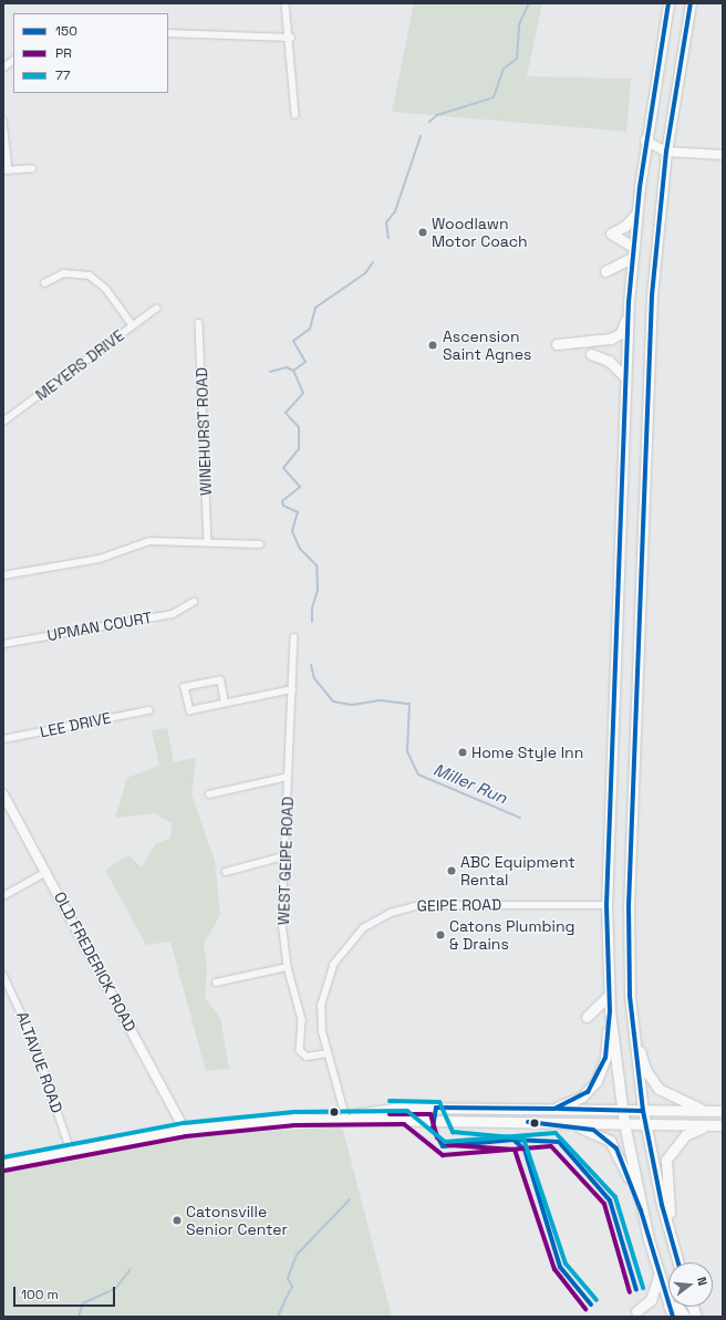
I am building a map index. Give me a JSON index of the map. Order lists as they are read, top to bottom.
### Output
{
  "streets": {
    "street": [
      "MEYERS DRIVE",
      "WINEHURST ROAD",
      "UPMAN COURT",
      "LEE DRIVE",
      "WEST GEIPE ROAD",
      "GEIPE ROAD",
      "OLD FREDERICK ROAD",
      "ALTAVUE ROAD"
    ]
  },
  "crossings": [
    ["WEST GEIPE ROAD", "GEIPE ROAD"]
  ],
  "water": ["Miller Run"],
  "places": [
    "Woodlawn Motor Coach",
    "Ascension Saint Agnes",
    "Home Style Inn",
    "ABC Equipment Rental",
    "Catons Plumbing & Drains",
    "Catonsville Senior Center"
  ],
  "lines": ["transit line 150", "transit line 77", "transit line PR"],
  "legend": ["150", "PR", "77"],
  "scale_bar": "100 m",
  "north": "right"
}
